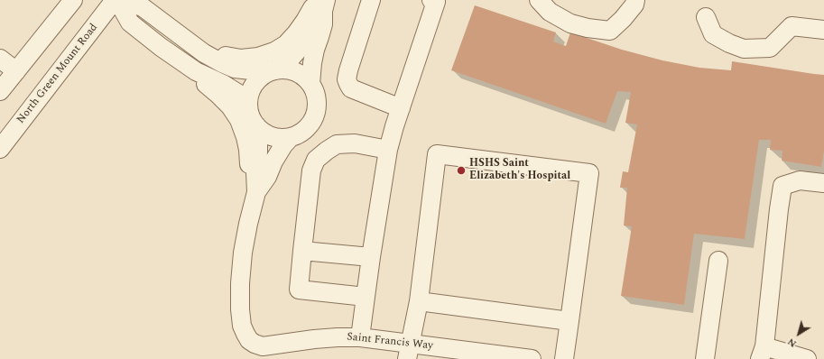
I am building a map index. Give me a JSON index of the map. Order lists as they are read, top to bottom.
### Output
{
  "streets": {
    "street": ["North Green Mount Road", "Saint Francis Way"]
  },
  "places": ["HSHS Saint Elizabeth's Hospital"],
  "north": "bottom left"
}
